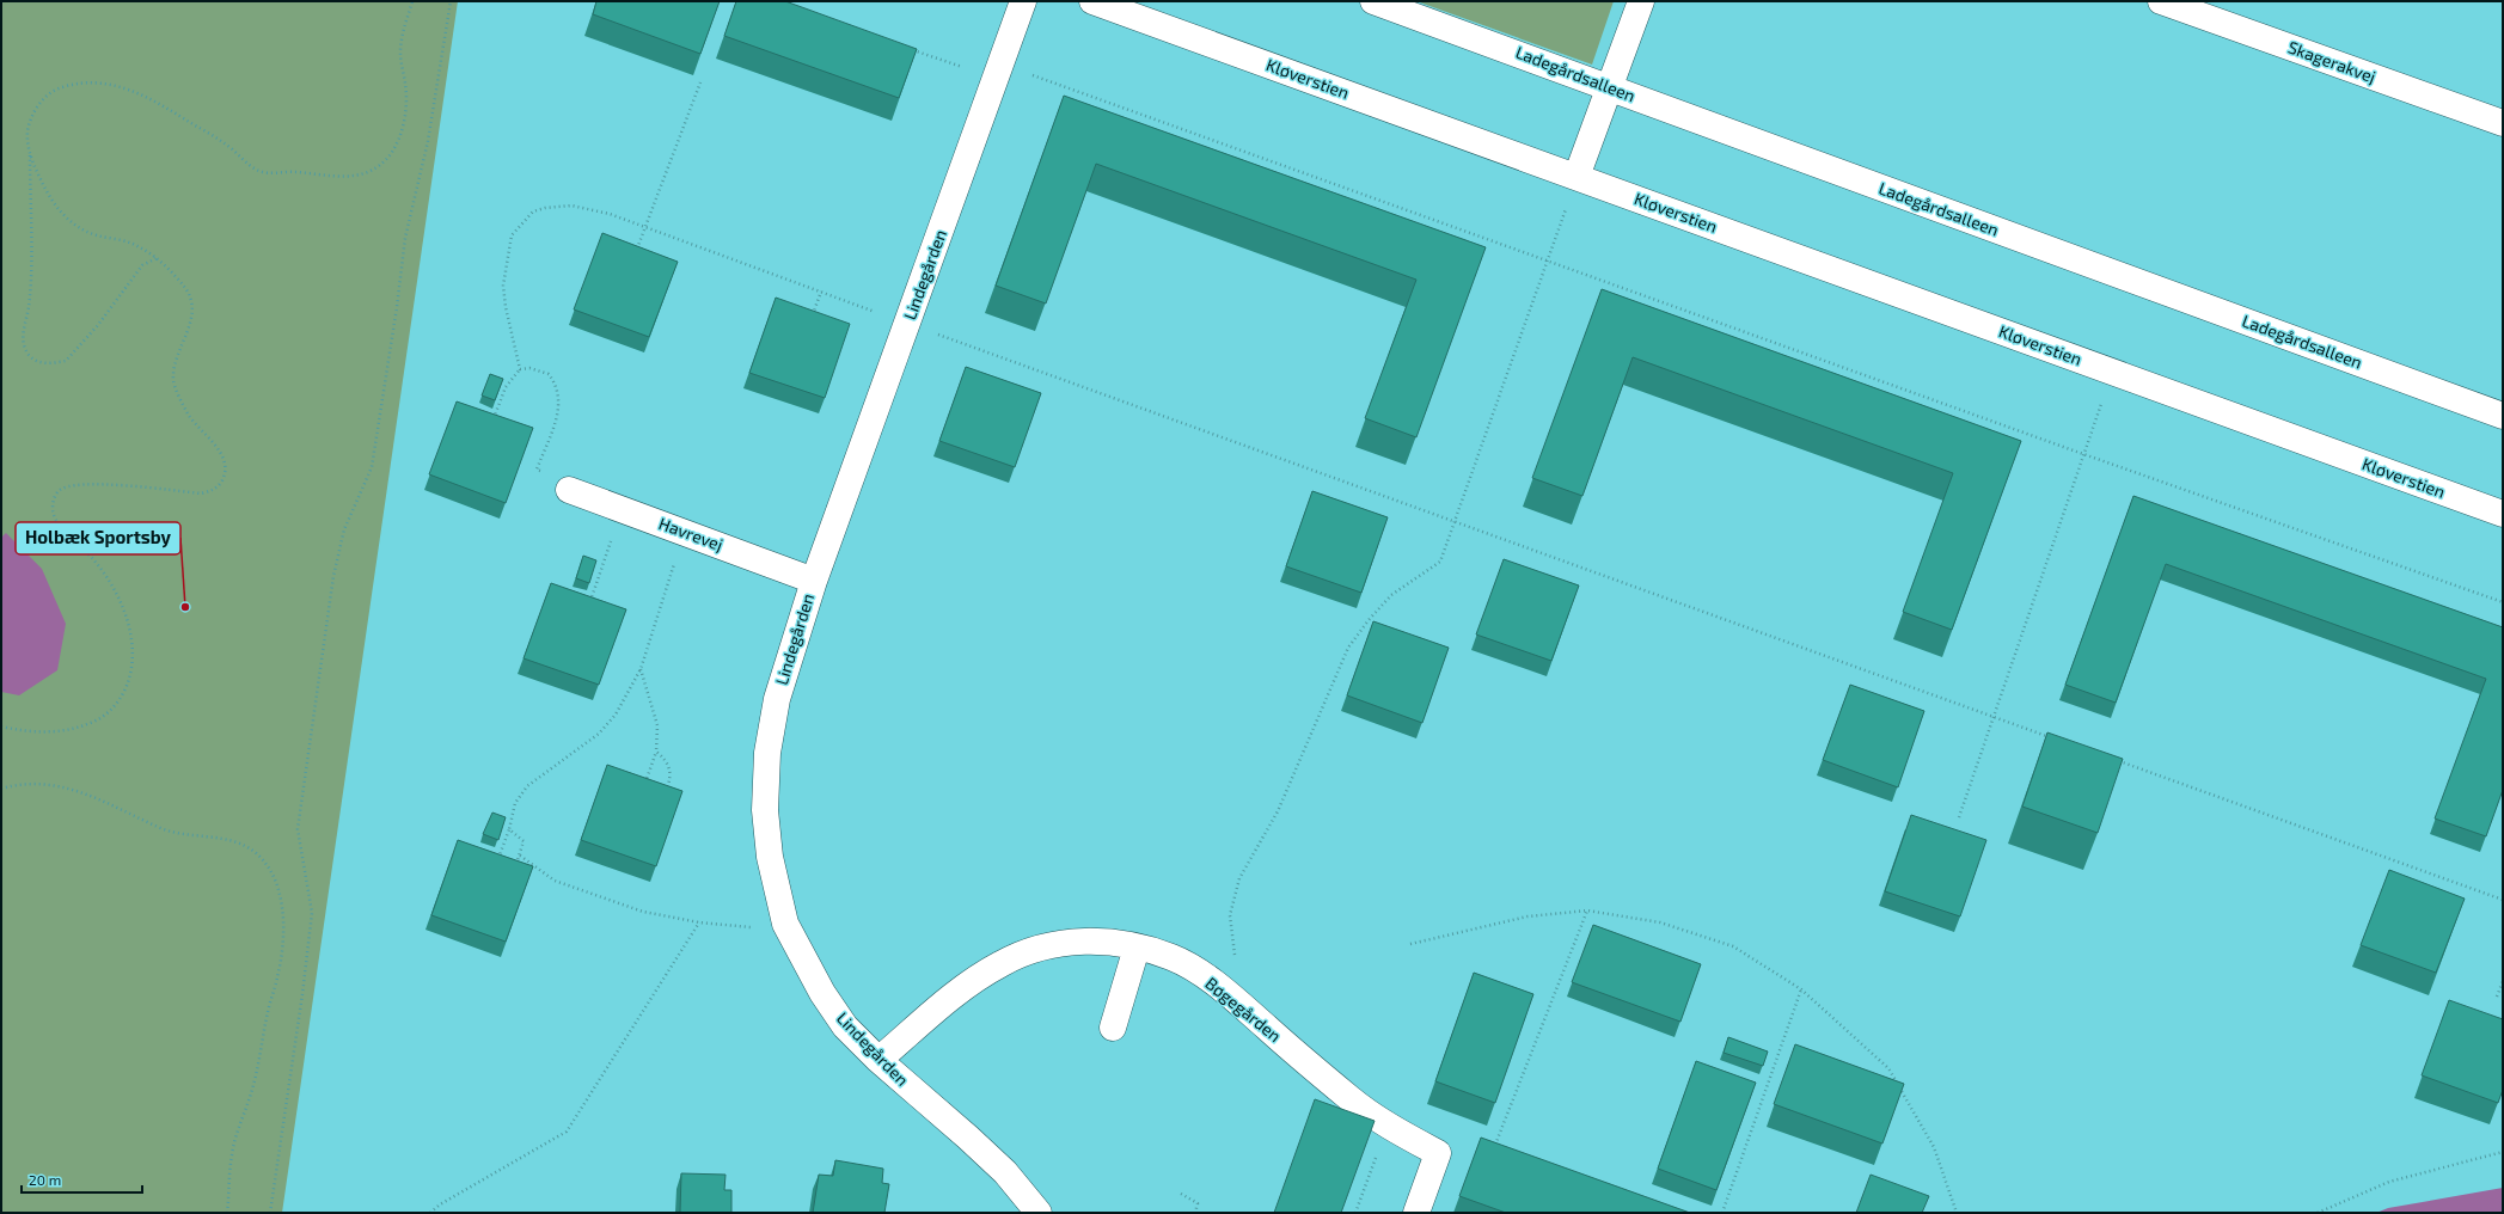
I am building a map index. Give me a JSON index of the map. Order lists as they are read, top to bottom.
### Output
{
  "streets": {
    "street": [
      "Skagerakvej",
      "Ladegårdsalleen",
      "Kløverstien",
      "Lindegården",
      "Havrevej",
      "Bøgegården"
    ]
  },
  "crossings": [
    ["Lindegården", "Havrevej"],
    ["Lindegården", "Bøgegården"]
  ],
  "places": ["Holbæk Sportsby"],
  "scale_bar": "20 m"
}
